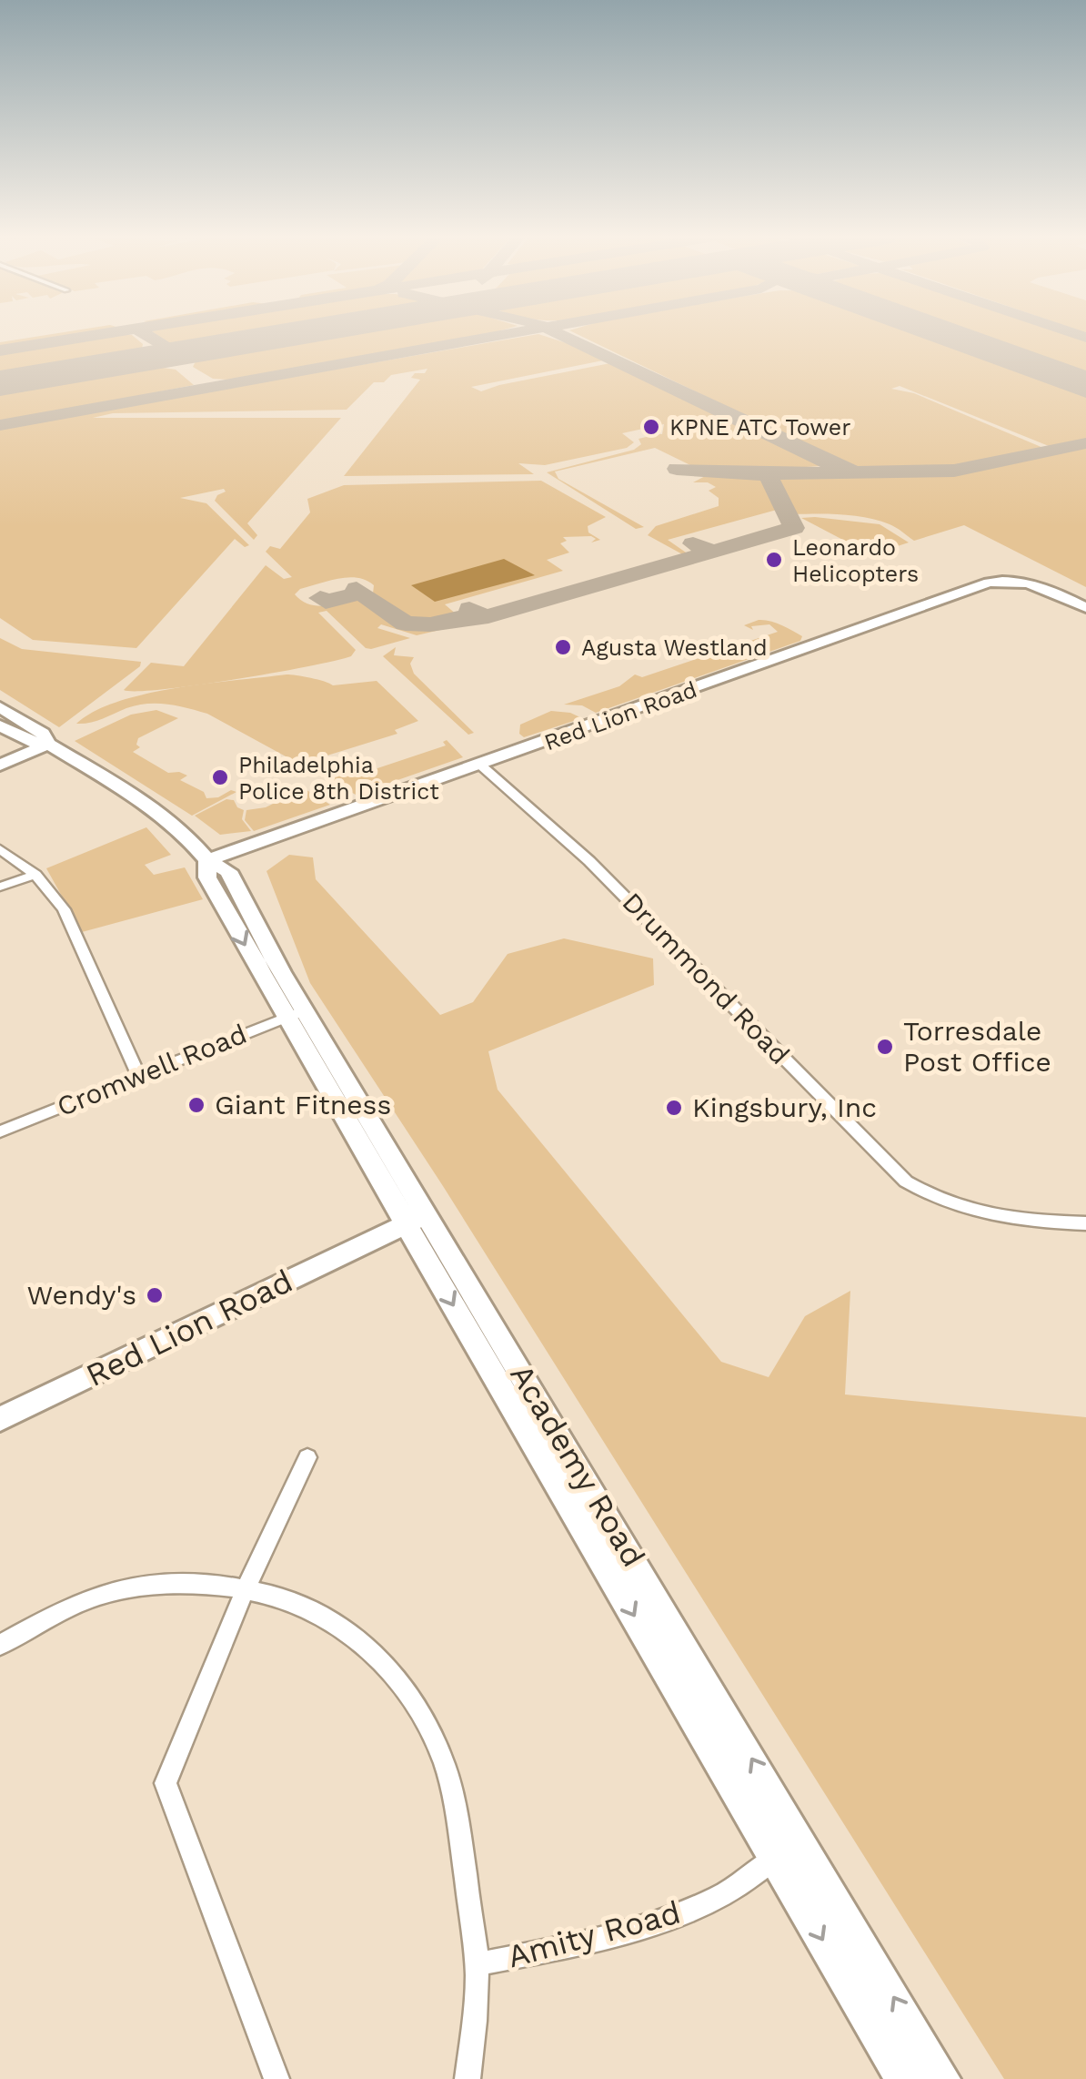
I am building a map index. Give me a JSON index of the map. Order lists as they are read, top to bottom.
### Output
{
  "streets": {
    "main road": ["Red Lion Road", "Academy Road"],
    "street": ["Drummond Road", "Cromwell Road", "Amity Road"]
  },
  "crossings": [
    ["Red Lion Road", "Drummond Road"],
    ["Red Lion Road", "Academy Road"],
    ["Cromwell Road", "Academy Road"],
    ["Academy Road", "Amity Road"]
  ],
  "places": [
    "KPNE ATC Tower",
    "Leonardo Helicopters",
    "Agusta Westland",
    "Philadelphia Police 8th District",
    "Torresdale Post Office",
    "Giant Fitness",
    "Kingsbury, Inc",
    "Wendy's"
  ]
}
